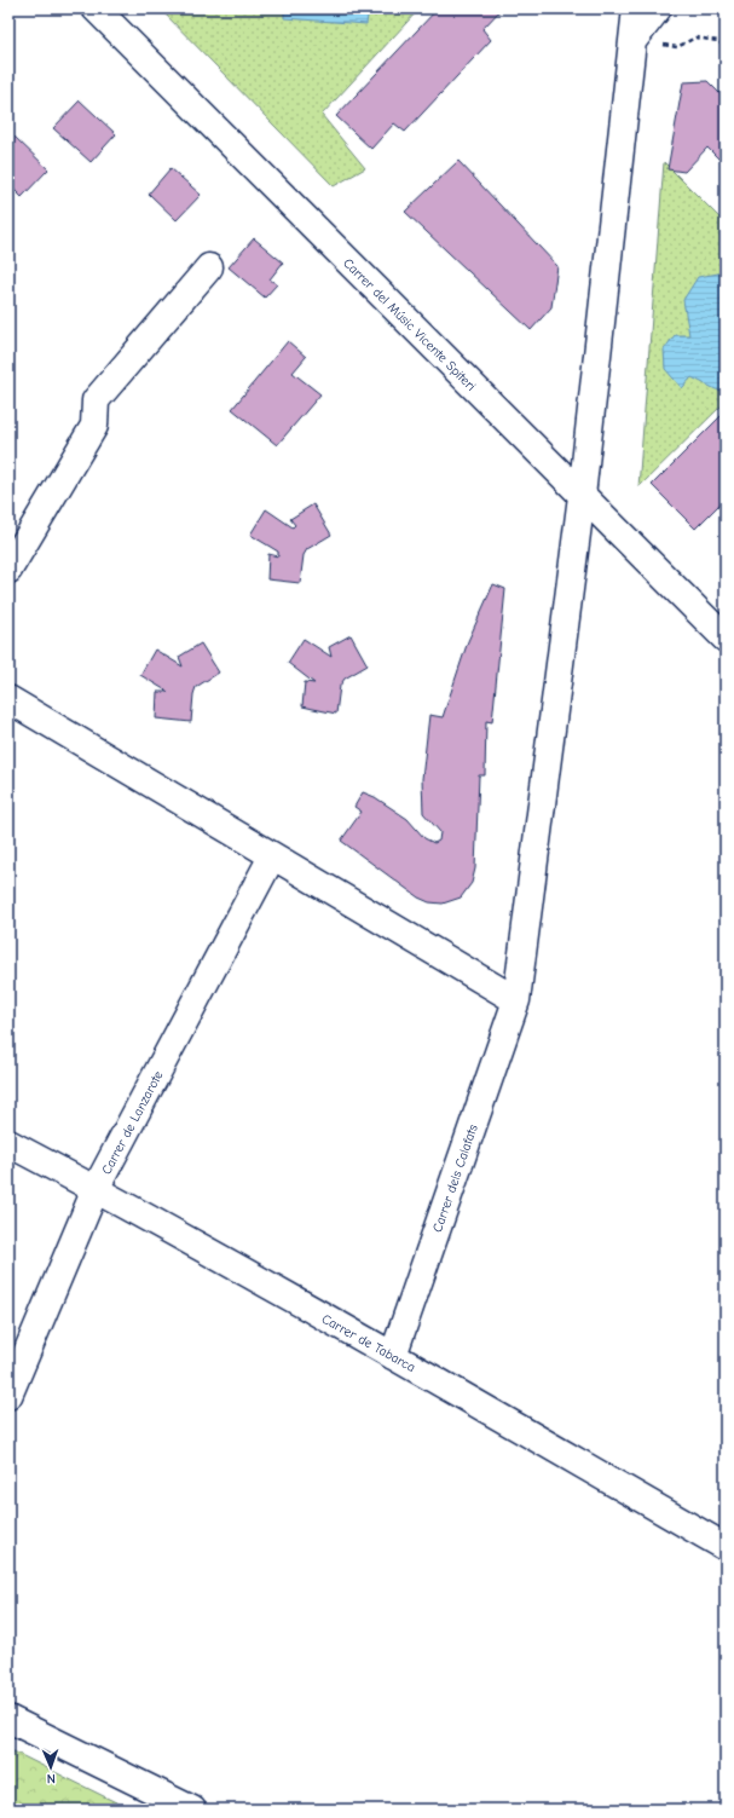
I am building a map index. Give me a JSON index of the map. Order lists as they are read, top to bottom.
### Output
{
  "streets": {
    "street": [
      "Carrer del Músic Vicente Spiteri",
      "Carrer de Lanzarote",
      "Carrer dels Calafats",
      "Carrer de Tabarca"
    ]
  },
  "crossings": [
    ["Carrer del Músic Vicente Spiteri", "Carrer dels Calafats"],
    ["Carrer de Lanzarote", "Carrer de Tabarca"],
    ["Carrer dels Calafats", "Carrer de Tabarca"]
  ],
  "north": "bottom"
}
